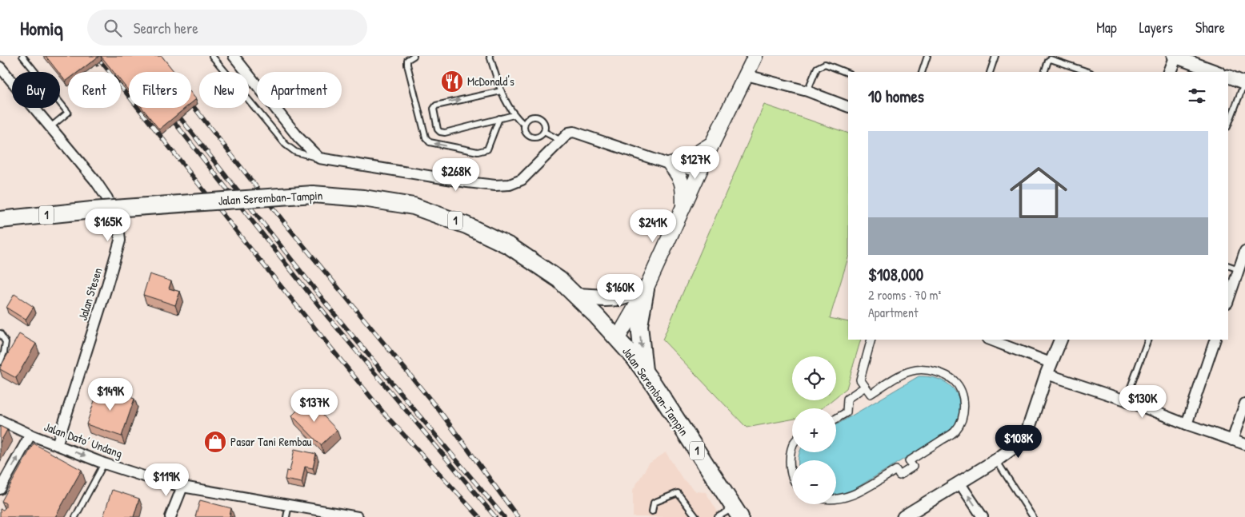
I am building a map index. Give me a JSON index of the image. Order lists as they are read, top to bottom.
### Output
{
  "streets": {
    "highway": ["Jalan Seremban-Tampin", "1"],
    "street": ["Jalan Stesen", "Jalan Dato’ Undang"]
  },
  "crossings": [
    ["Jalan Stesen", "Jalan Dato’ Undang"]
  ],
  "places": {
    "restaurant": ["McDonald's"],
    "shop": ["Pasar Tani Rembau"]
  },
  "page": {
    "header": "Homiq",
    "search": "Search here",
    "nav": ["Map", "Layers", "Share"],
    "chip": [
      "Buy",
      "Rent",
      "Filters",
      "New",
      "Apartment"
    ],
    "heading": "10 homes",
    "list": [
      {
        "name": "$108,000",
        "note": "2 rooms · 70 m² · Apartment"
      }
    ],
    "price": [
      "$127K",
      "$268K",
      "$165K",
      "$241K",
      "$160K",
      "$149K",
      "$130K",
      "$137K",
      "$108K",
      "$119K"
    ],
    "map_buttons": ["+", "−"]
  }
}
